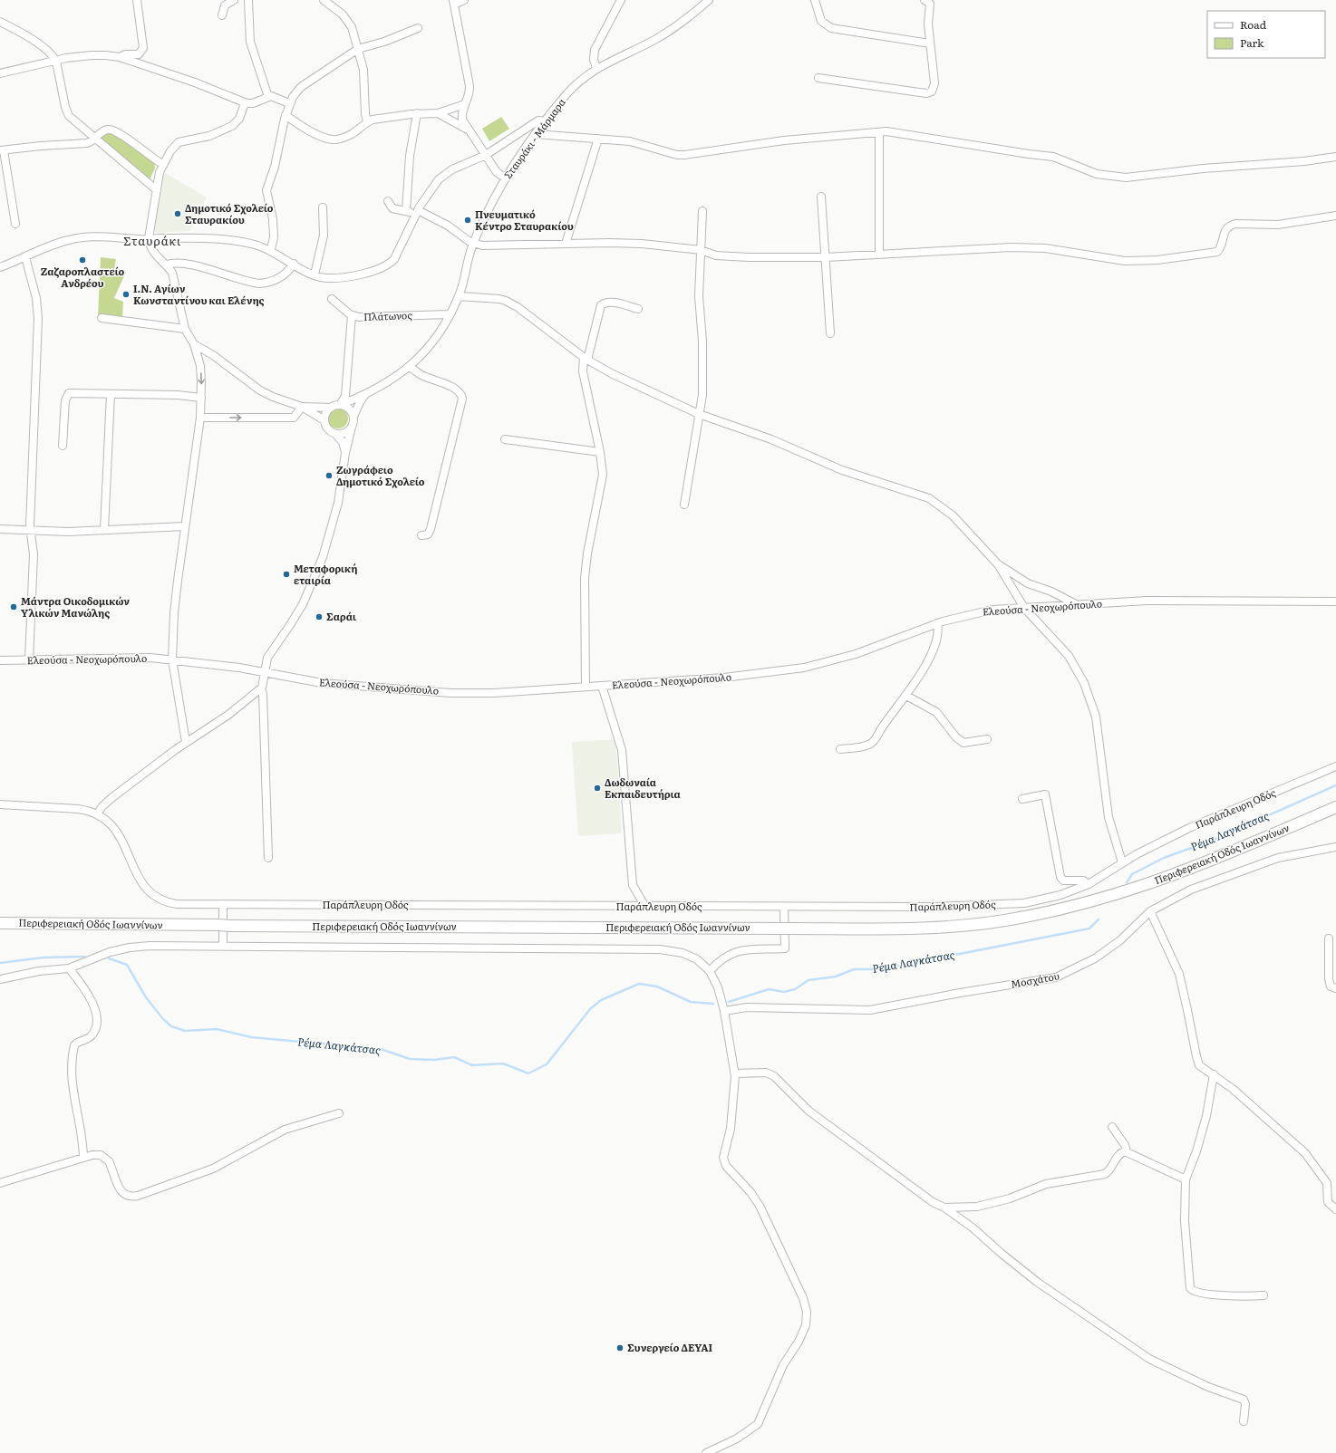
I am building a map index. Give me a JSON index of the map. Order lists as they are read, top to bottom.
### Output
{
  "streets": {
    "highway": ["Περιφερειακή Οδός Ιωαννίνων"],
    "street": [
      "Σταυράκι - Μάρμαρα",
      "Πλάτωνος",
      "Ελεούσα - Νεοχωρόπουλο",
      "Παράπλευρη Οδός",
      "Μοσχάτου"
    ]
  },
  "crossings": [
    ["Σταυράκι - Μάρμαρα", "Πλάτωνος"]
  ],
  "districts": ["Σταυράκι"],
  "water": ["Ρέμα Λαγκάτσας"],
  "places": [
    "Δημοτικό Σχολείο Σταυρακίου",
    "Πνευματικό Κέντρο Σταυρακίου",
    "Ζαζαροπλαστείο Ανδρέου",
    "Ι.Ν. Αγίων Κωνσταντίνου και Ελένης",
    "Ζωγράφειο Δημοτικό Σχολείο",
    "Μεταφορική εταιρία",
    "Μάντρα Οικοδομικών Υλικών Μανώλης",
    "Σαράι",
    "Δωδωναία Εκπαιδευτήρια",
    "Συνεργείο ΔΕΥΑΙ"
  ],
  "legend": ["Road", "Park"]
}
